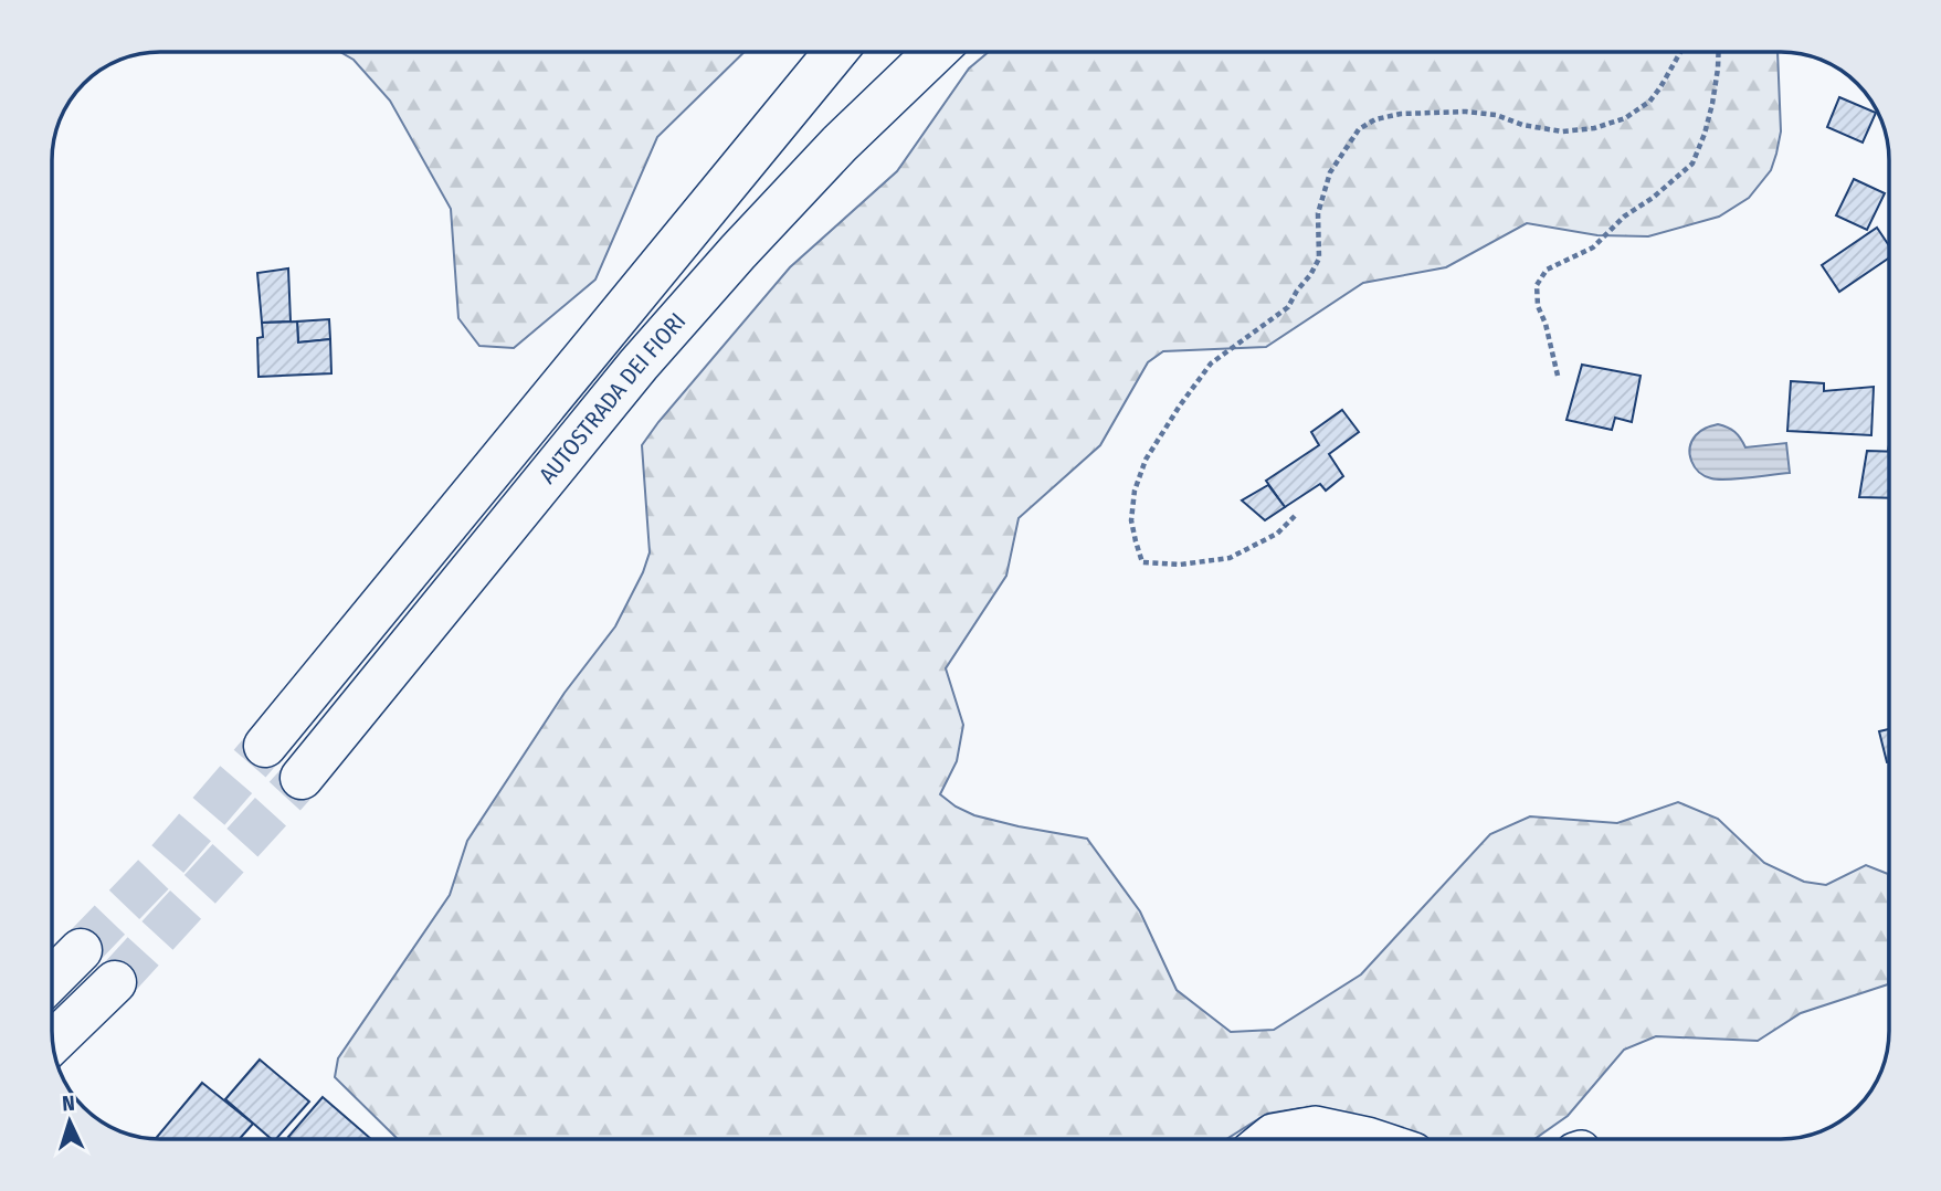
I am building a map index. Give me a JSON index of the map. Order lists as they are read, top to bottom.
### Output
{
  "streets": {
    "highway": ["AUTOSTRADA DEI FIORI"]
  },
  "north": "top"
}
